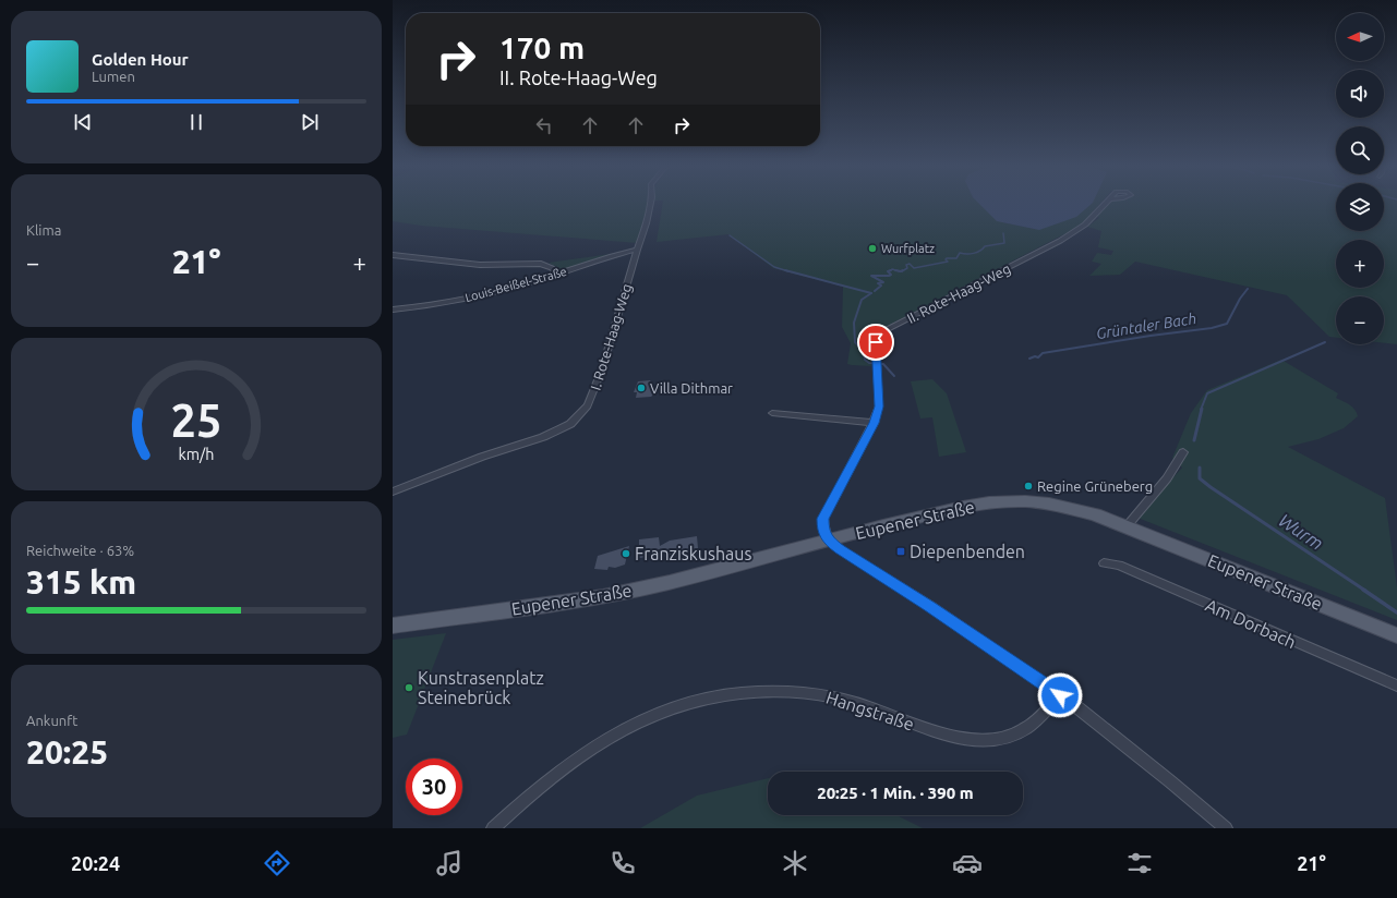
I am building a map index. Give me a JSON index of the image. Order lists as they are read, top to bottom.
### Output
{
  "streets": {
    "main road": ["Eupener Straße"],
    "street": [
      "Louis-Beißel-Straße",
      "II. Rote-Haag-Weg",
      "I. Rote-Haag-Weg",
      "Am Dorbach",
      "Hangstraße"
    ]
  },
  "crossings": [
    ["Louis-Beißel-Straße", "I. Rote-Haag-Weg"],
    ["II. Rote-Haag-Weg", "Eupener Straße"]
  ],
  "water": ["Grüntaler Bach", "Wurm"],
  "places": {
    "other": [
      "Wurfplatz",
      "Villa Dithmar",
      "Regine Grüneberg",
      "Franziskushaus",
      "Kunstrasenplatz Steinebrück"
    ],
    "transit": ["Diepenbenden"]
  },
  "north": "left",
  "page": {
    "map_buttons": ["+", "−"],
    "turn": ["170 m", "II. Rote-Haag-Weg"],
    "song": ["Golden Hour", "Lumen"],
    "tile": [
      "Klima",
      ["Reichweite · 63%", "315 km"],
      ["Ankunft", "20:25"]
    ],
    "heat": ["−", "21°", "+"],
    "limit": "30",
    "trip": "20:25 · 1 Min. · 390 m",
    "tabs": ["20:24", "21°"],
    "gauge": ["25", "km/h"]
  }
}
